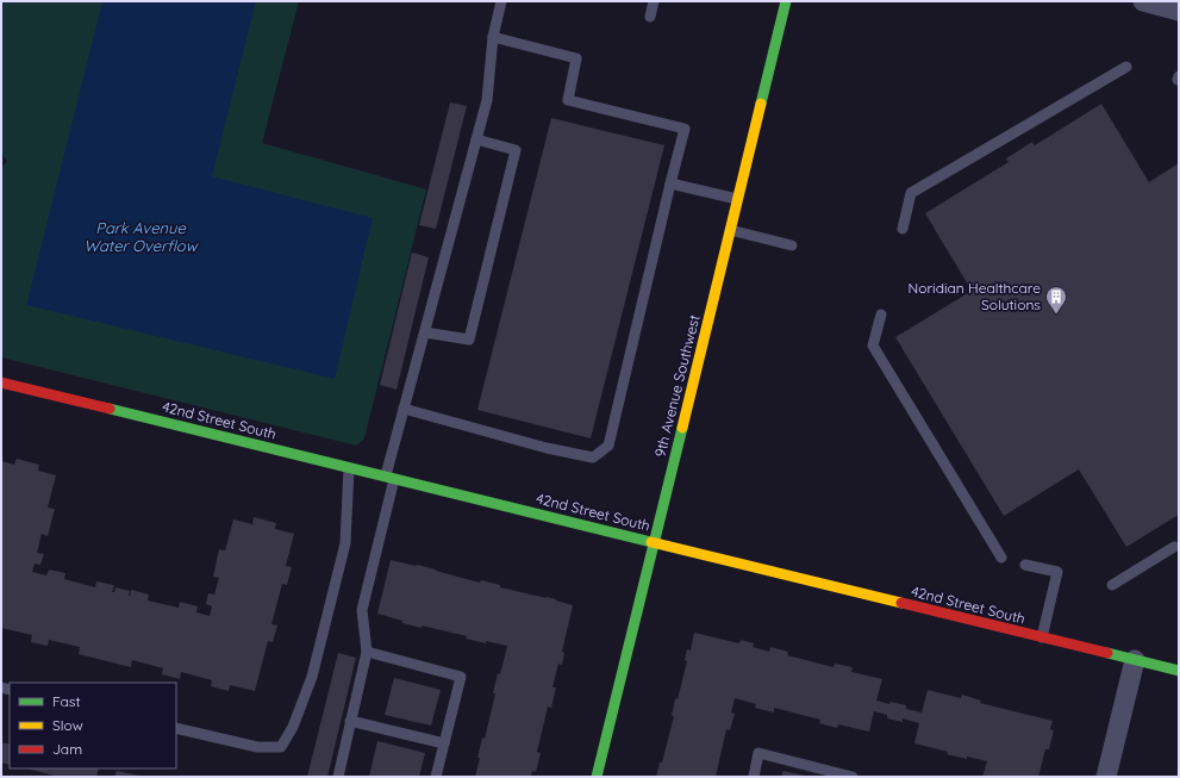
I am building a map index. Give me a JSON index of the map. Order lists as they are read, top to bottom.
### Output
{
  "streets": {
    "main road": ["9th Avenue Southwest", "42nd Street South"]
  },
  "crossings": [
    ["9th Avenue Southwest", "42nd Street South"]
  ],
  "water": ["Park Avenue Water Overflow"],
  "places": {
    "building": ["Noridian Healthcare Solutions"]
  },
  "legend": ["Fast", "Slow", "Jam"]
}
